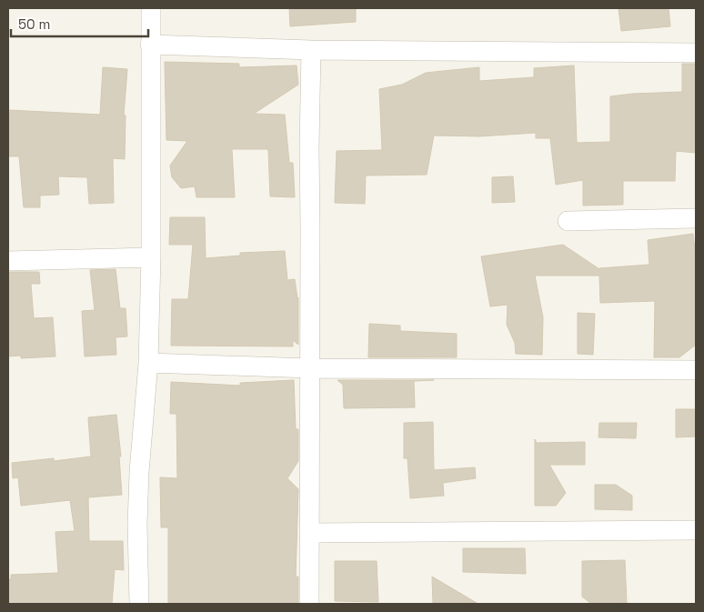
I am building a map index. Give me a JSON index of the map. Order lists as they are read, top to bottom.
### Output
{
  "scale_bar": "50 m"
}
